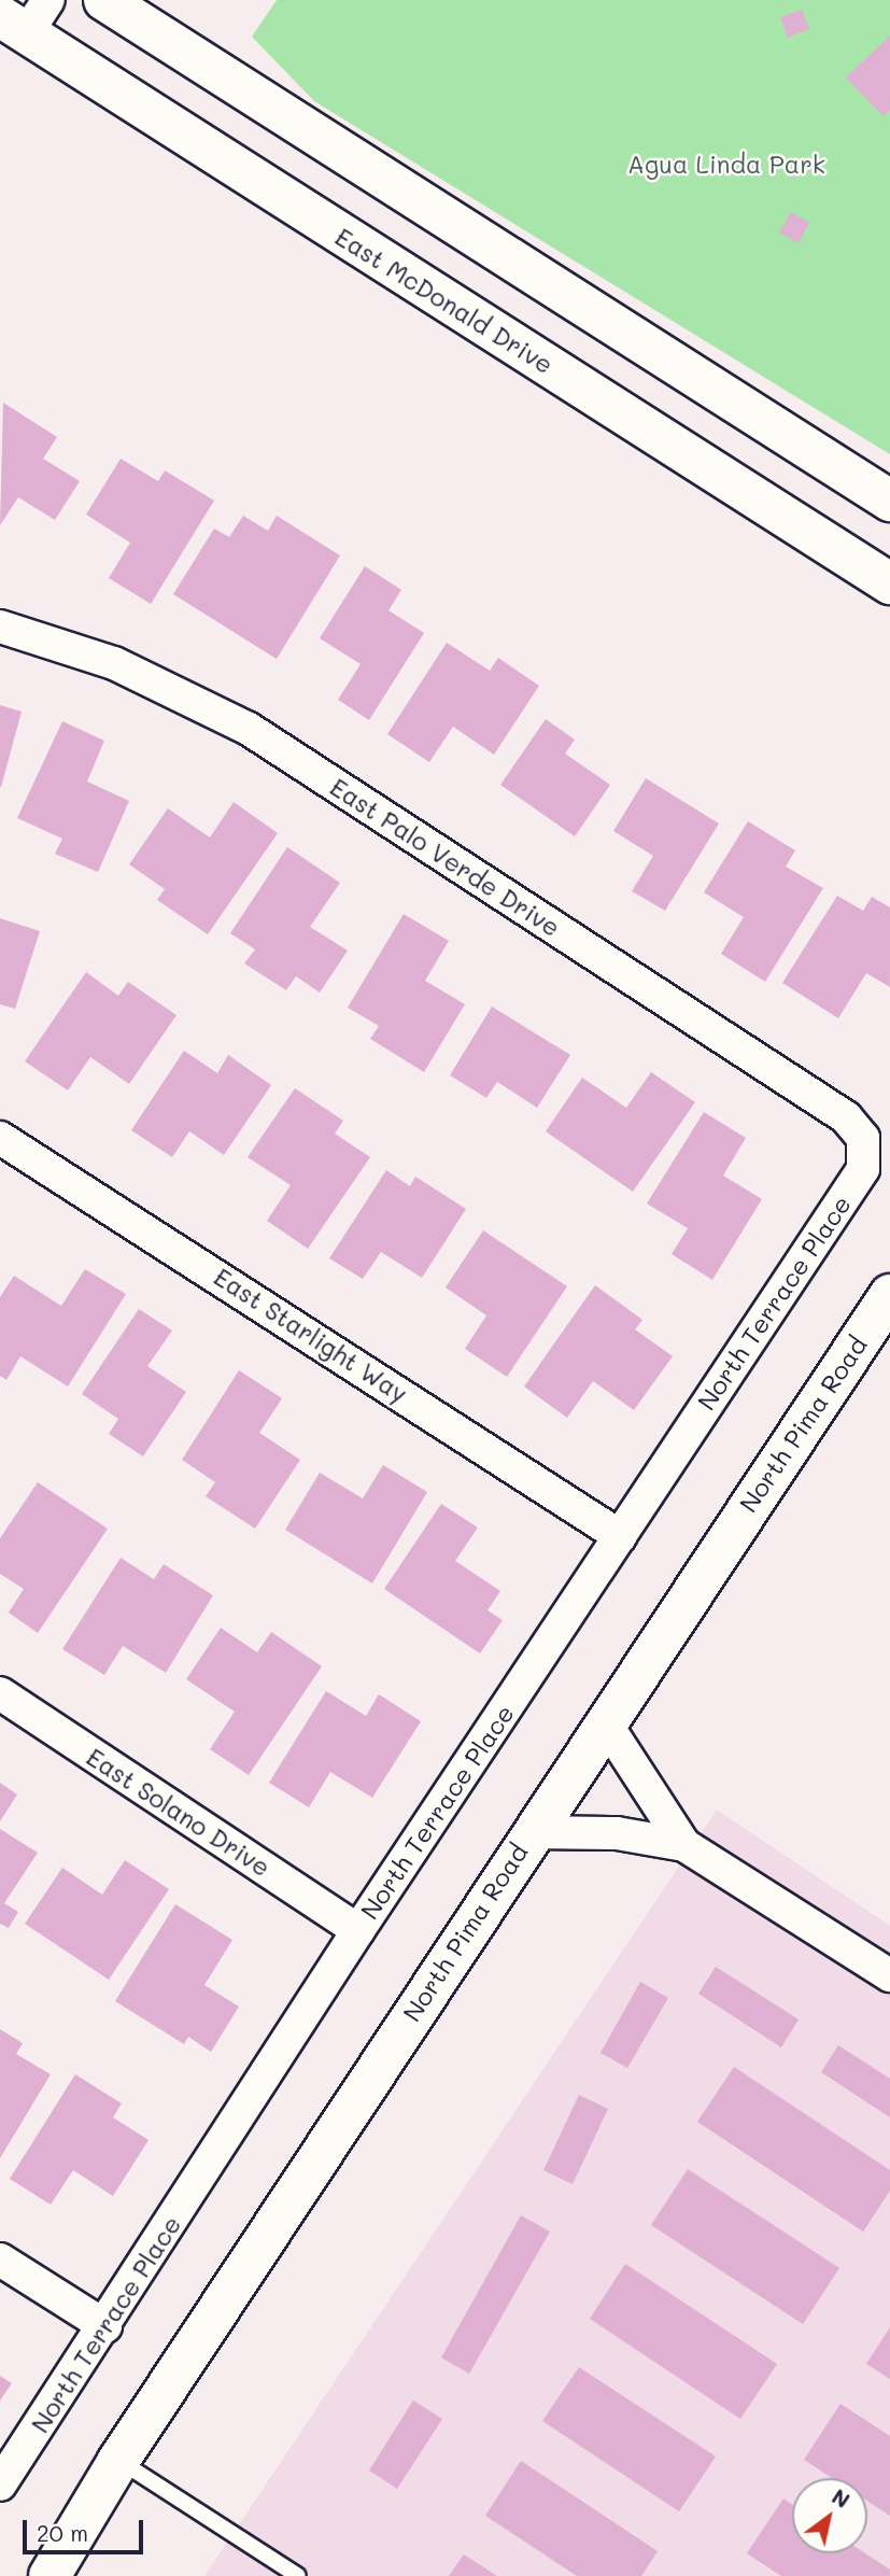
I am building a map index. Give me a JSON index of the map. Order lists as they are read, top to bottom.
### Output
{
  "streets": {
    "main road": ["East McDonald Drive", "North Pima Road"],
    "street": [
      "East Palo Verde Drive",
      "North Terrace Place",
      "East Starlight Way",
      "East Solano Drive"
    ]
  },
  "crossings": [
    ["East Palo Verde Drive", "North Terrace Place"],
    ["North Terrace Place", "East Starlight Way"],
    ["North Terrace Place", "East Solano Drive"]
  ],
  "parks": ["Agua Linda Park"],
  "scale_bar": "20 m",
  "north": "top right"
}
